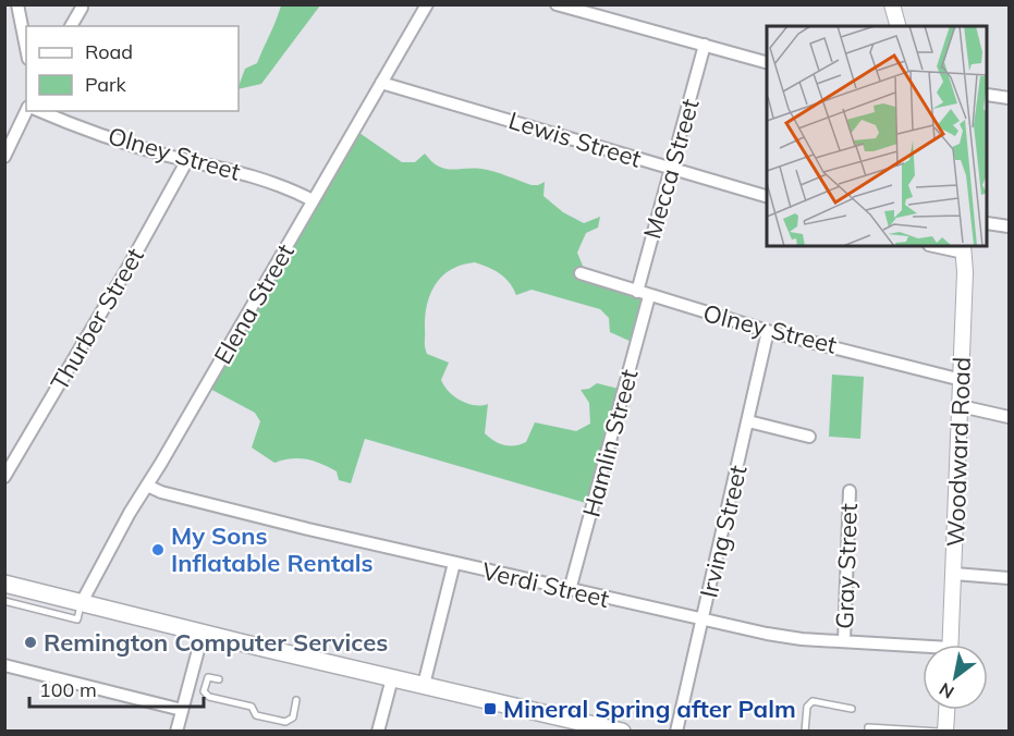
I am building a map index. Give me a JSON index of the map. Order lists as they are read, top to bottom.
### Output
{
  "streets": {
    "street": [
      "Lewis Street",
      "Olney Street",
      "Mecca Street",
      "Elena Street",
      "Thurber Street",
      "Hamlin Street",
      "Woodward Road",
      "Irving Street",
      "Gray Street",
      "Verdi Street"
    ]
  },
  "crossings": [
    ["Lewis Street", "Mecca Street"],
    ["Lewis Street", "Elena Street"],
    ["Olney Street", "Mecca Street"],
    ["Olney Street", "Elena Street"],
    ["Olney Street", "Thurber Street"],
    ["Olney Street", "Hamlin Street"],
    ["Olney Street", "Woodward Road"],
    ["Olney Street", "Irving Street"],
    ["Elena Street", "Verdi Street"],
    ["Hamlin Street", "Verdi Street"],
    ["Irving Street", "Verdi Street"],
    ["Gray Street", "Verdi Street"]
  ],
  "places": {
    "other": ["My Sons Inflatable Rentals", "Remington Computer Services"],
    "transit": ["Mineral Spring after Palm"]
  },
  "legend": ["Road", "Park"],
  "scale_bar": "100 m",
  "north": "bottom left"
}
